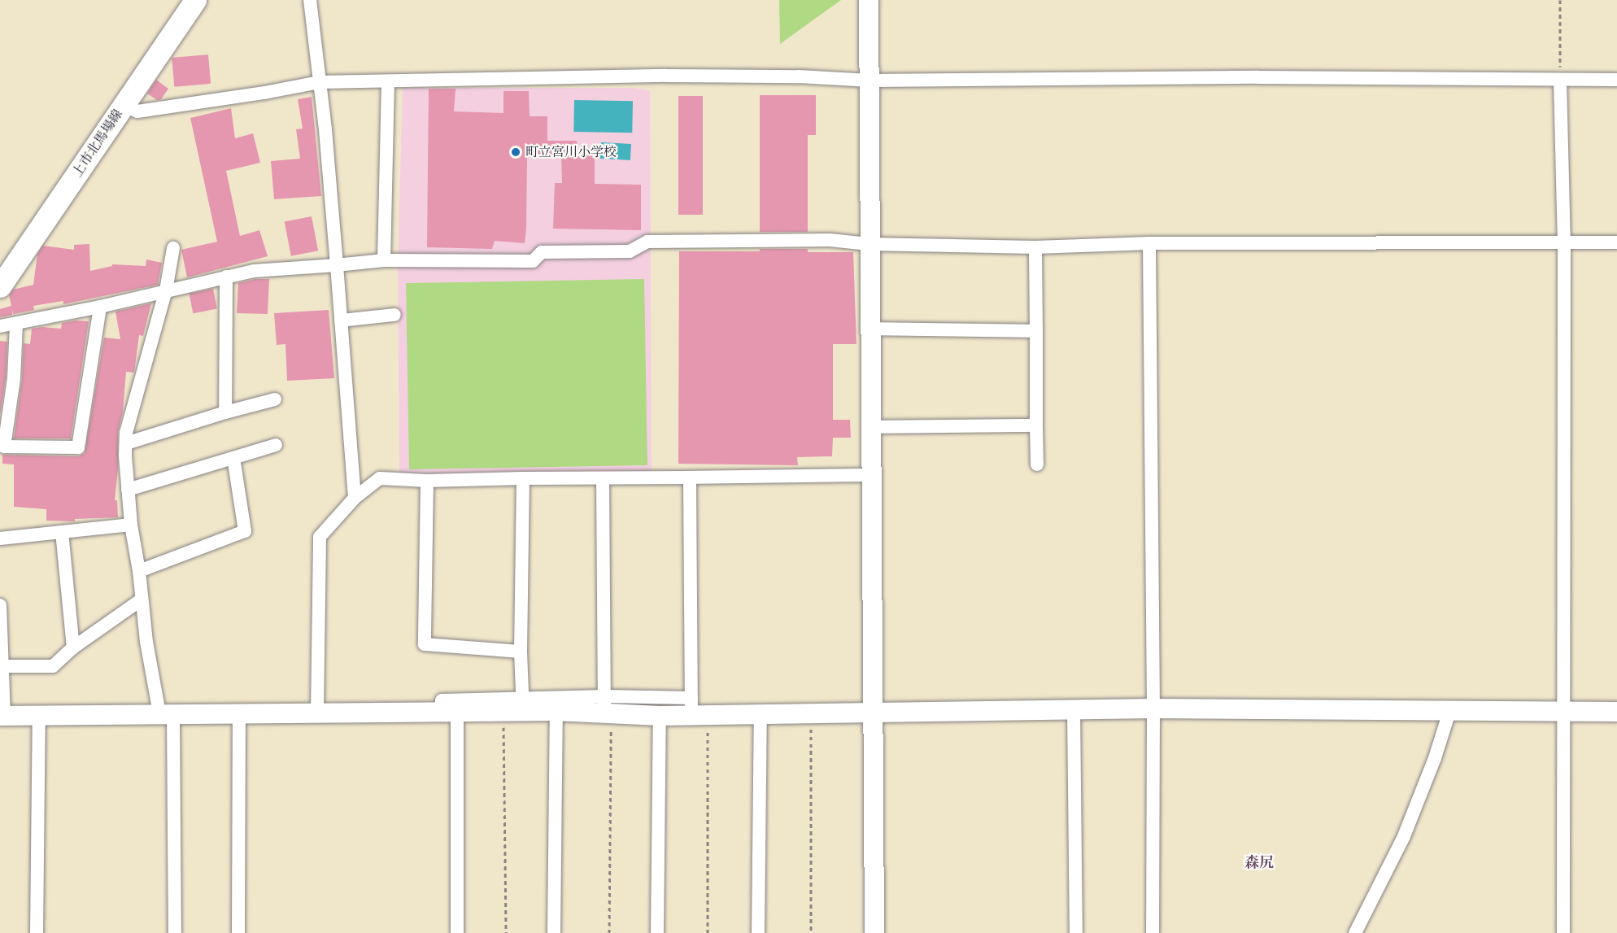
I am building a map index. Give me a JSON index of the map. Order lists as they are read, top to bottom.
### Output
{
  "streets": {
    "main road": ["上市北馬場線"]
  },
  "districts": ["森尻"],
  "places": ["町立宮川小学校"]
}
